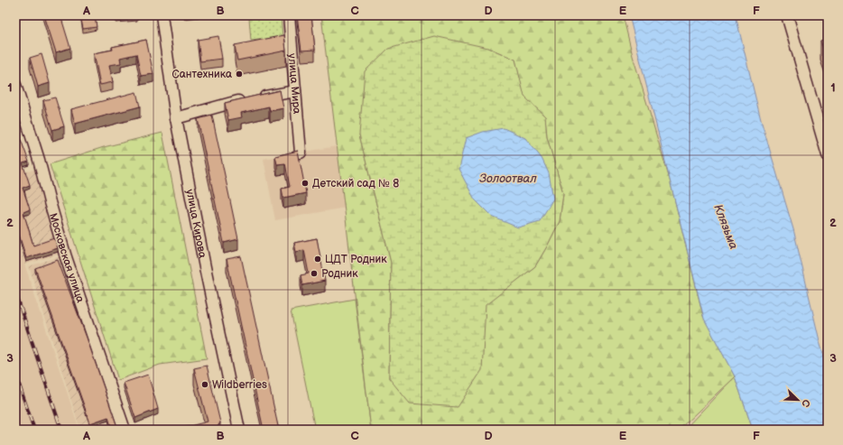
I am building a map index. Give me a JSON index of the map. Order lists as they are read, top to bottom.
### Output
{
  "streets": {
    "street": ["улица Мира", "улица Кирова", "Московская улица"]
  },
  "water": ["Золоотвал", "Клязьма"],
  "places": [
    "Сантехника",
    "Детский сад № 8",
    "ЦДТ Родник",
    "Родник",
    "Wildberries"
  ],
  "north": "bottom right",
  "grid": {
    "columns": [
      "A",
      "B",
      "C",
      "D",
      "E",
      "F"
    ],
    "rows": ["1", "2", "3"]
  }
}
